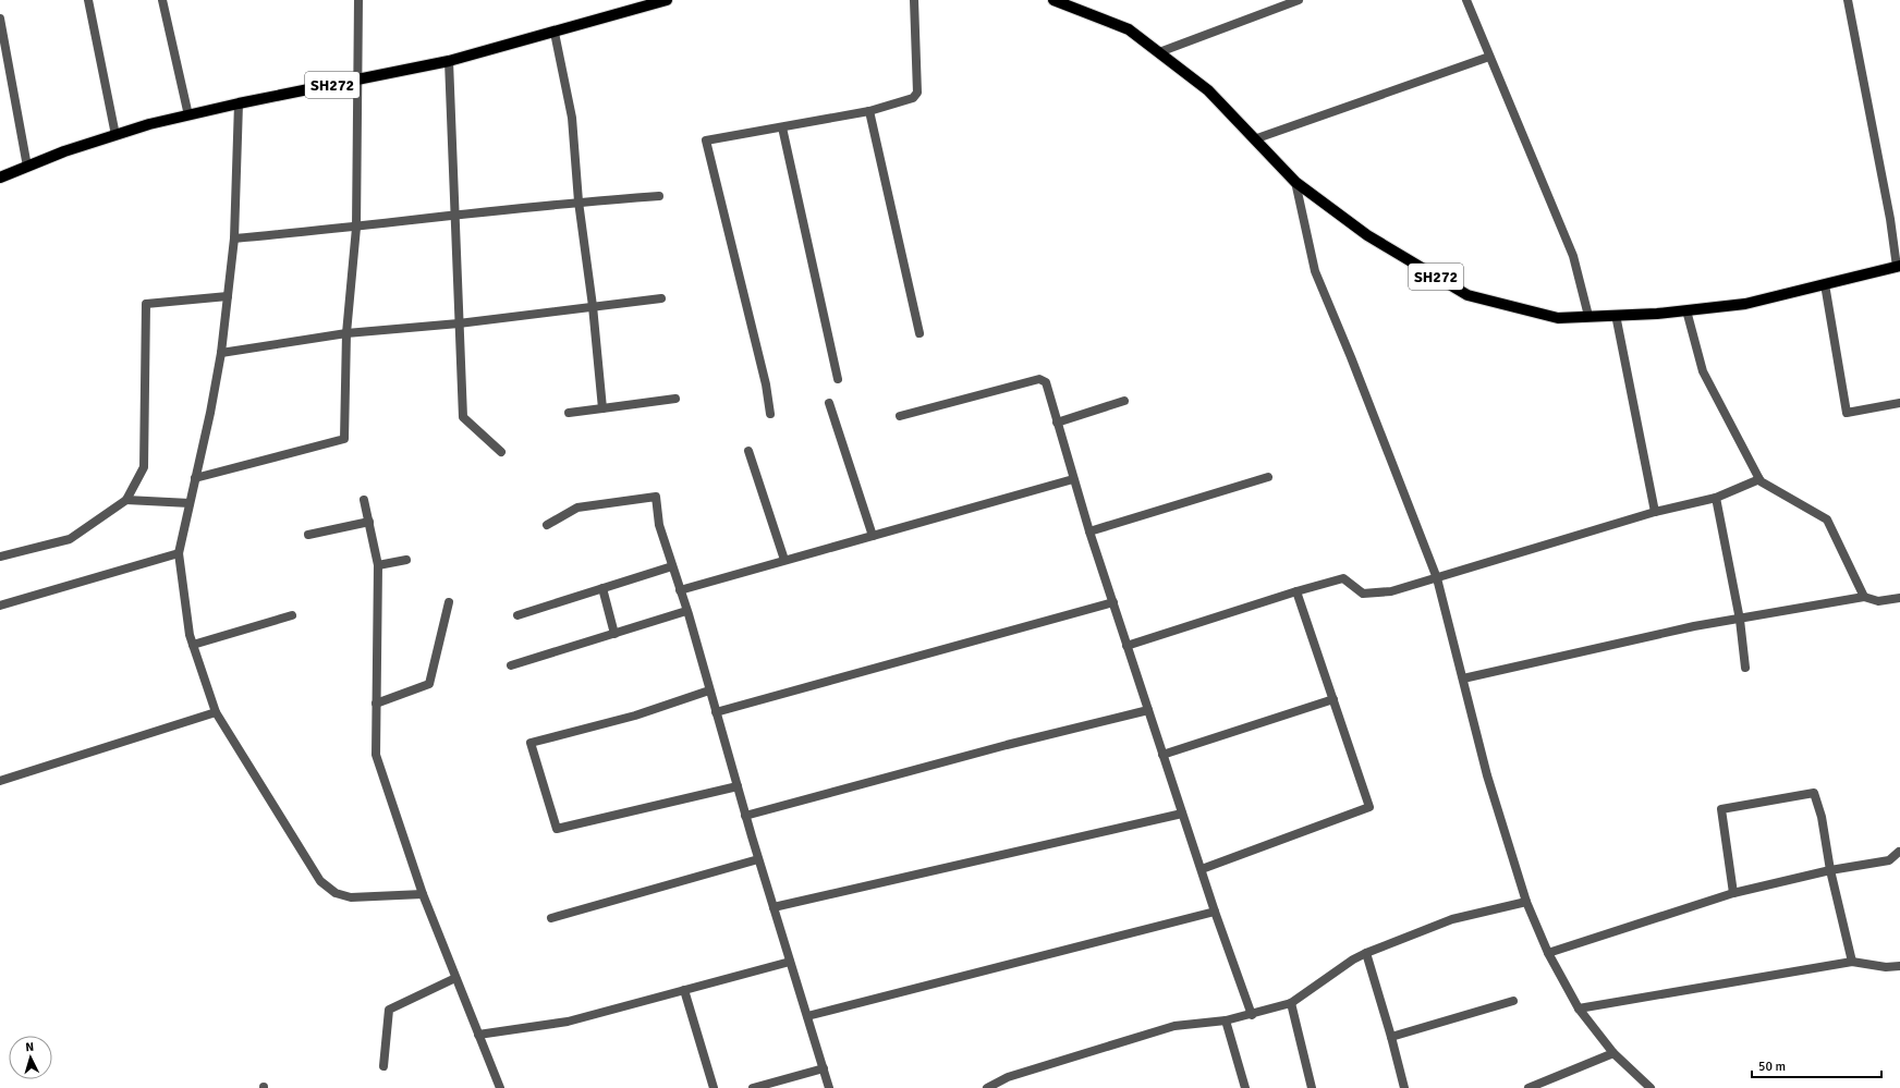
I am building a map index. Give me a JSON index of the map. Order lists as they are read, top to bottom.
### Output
{
  "streets": {
    "main road": ["SH272"]
  },
  "scale_bar": "50 m",
  "north": "top"
}
